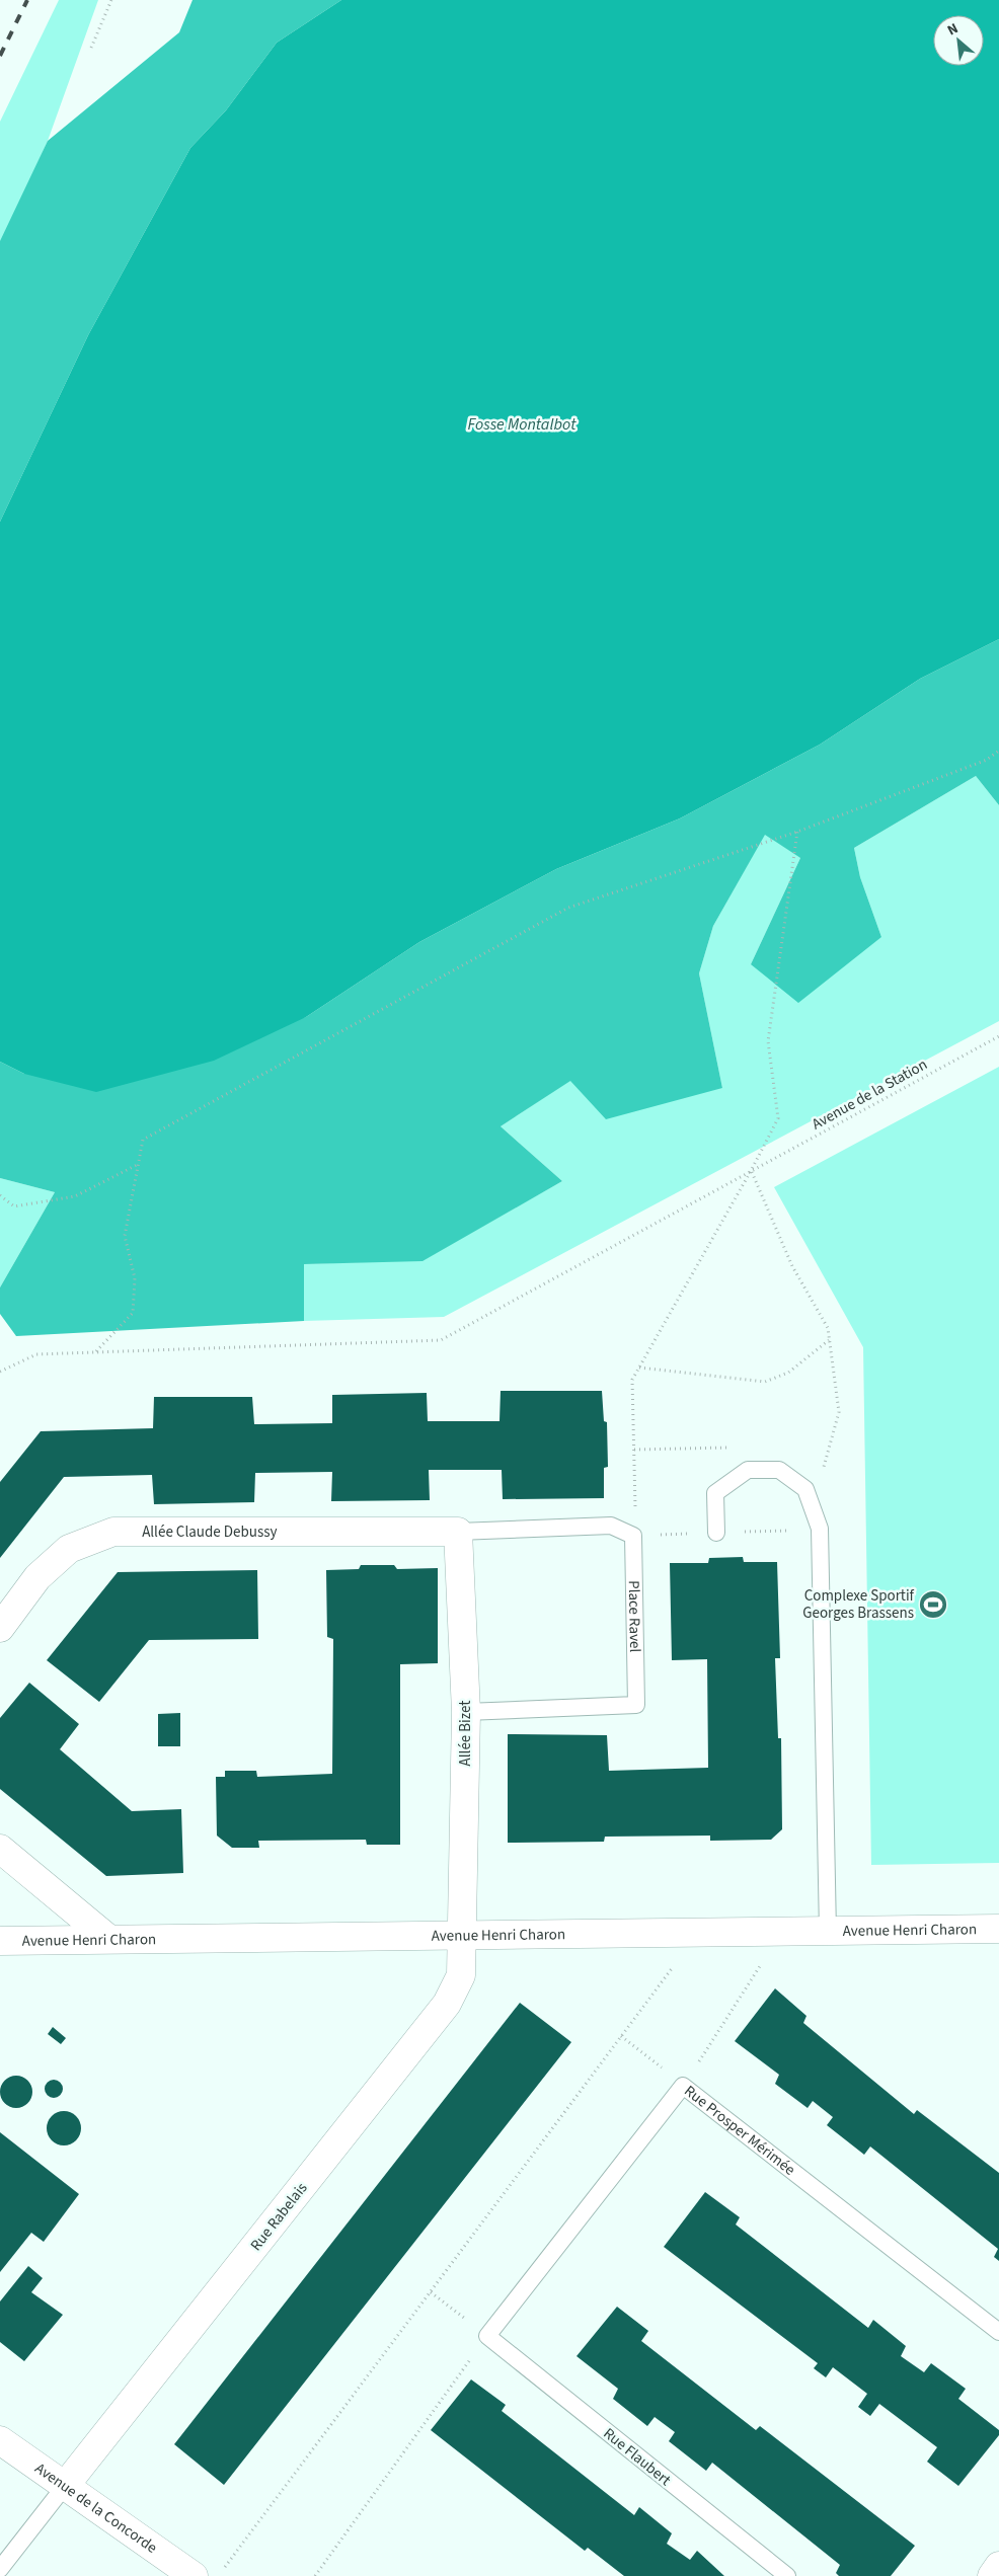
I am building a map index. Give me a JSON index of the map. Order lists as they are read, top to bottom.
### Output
{
  "streets": {
    "street": [
      "Allée Claude Debussy",
      "Allée Bizet",
      "Avenue Henri Charon",
      "Rue Rabelais",
      "Avenue de la Concorde"
    ],
    "lane": ["Place Ravel", "Rue Prosper Mérimée", "Rue Flaubert"],
    "path": ["Avenue de la Station"]
  },
  "crossings": [
    ["Allée Claude Debussy", "Allée Bizet"],
    ["Place Ravel", "Allée Bizet"],
    ["Allée Bizet", "Avenue Henri Charon"],
    ["Allée Bizet", "Rue Rabelais"],
    ["Avenue Henri Charon", "Rue Rabelais"],
    ["Rue Prosper Mérimée", "Rue Flaubert"],
    ["Rue Rabelais", "Avenue de la Concorde"]
  ],
  "water": ["Fosse Montalbot"],
  "places": {
    "sports": ["Complexe Sportif Georges Brassens"]
  },
  "north": "top left"
}
